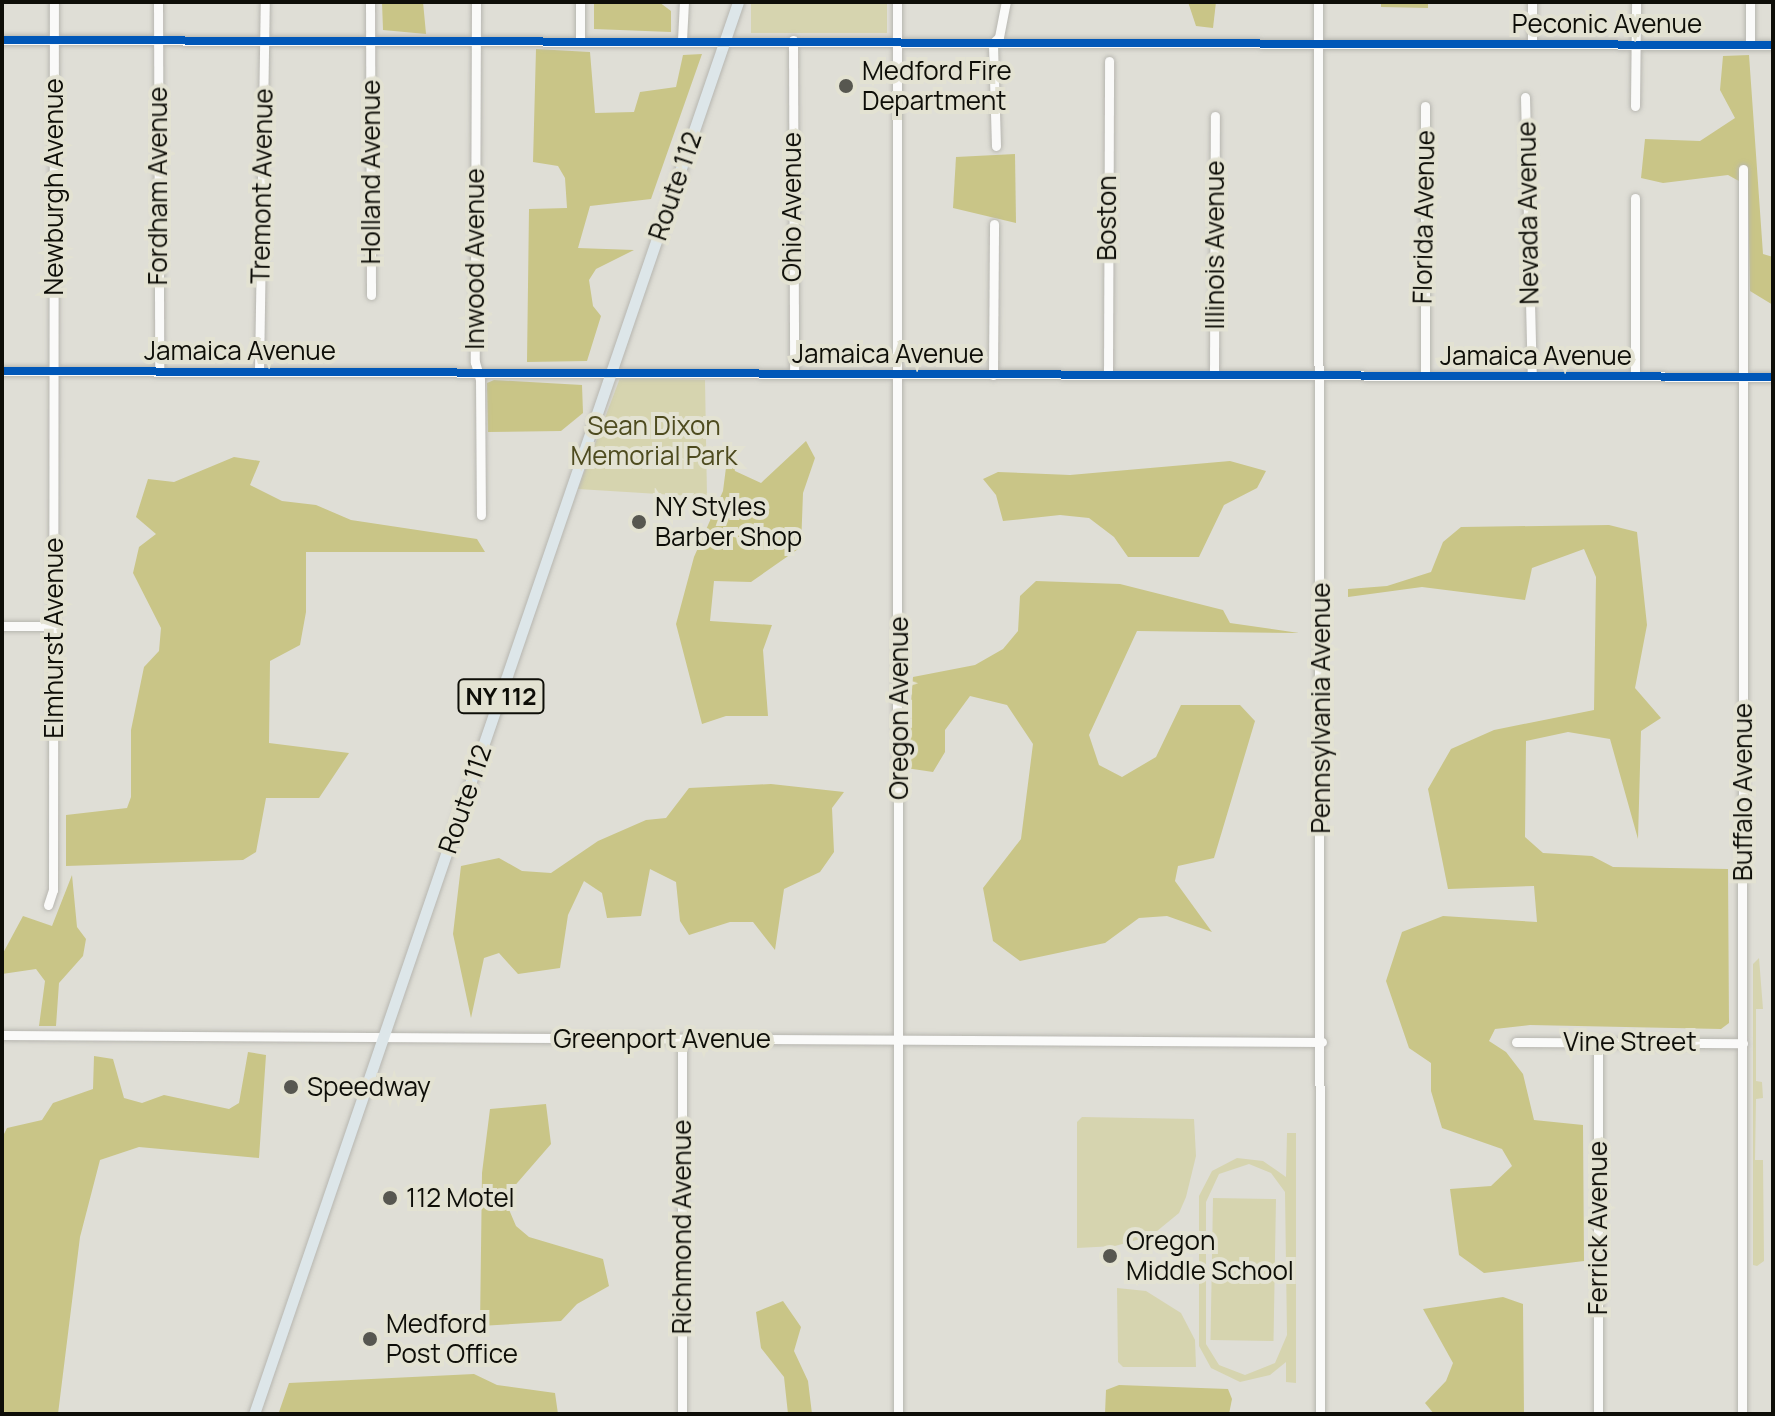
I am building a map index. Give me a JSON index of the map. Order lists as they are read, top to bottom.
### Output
{
  "streets": {
    "main road": ["Route 112", "NY 112"],
    "street": [
      "Peconic Avenue",
      "Holland Avenue",
      "Fordham Avenue",
      "Tremont Avenue",
      "Newburgh Avenue",
      "Ohio Avenue",
      "Nevada Avenue",
      "Florida Avenue",
      "Boston",
      "Illinois Avenue",
      "Inwood Avenue",
      "Jamaica Avenue",
      "Elmhurst Avenue",
      "Oregon Avenue",
      "Pennsylvania Avenue",
      "Buffalo Avenue",
      "Greenport Avenue",
      "Vine Street",
      "Richmond Avenue",
      "Ferrick Avenue"
    ]
  },
  "crossings": [
    ["Peconic Avenue", "Holland Avenue"],
    ["Peconic Avenue", "Fordham Avenue"],
    ["Peconic Avenue", "Tremont Avenue"],
    ["Peconic Avenue", "Route 112"],
    ["Peconic Avenue", "Newburgh Avenue"],
    ["Peconic Avenue", "Ohio Avenue"],
    ["Peconic Avenue", "Inwood Avenue"],
    ["Peconic Avenue", "Oregon Avenue"],
    ["Peconic Avenue", "Pennsylvania Avenue"],
    ["Fordham Avenue", "Jamaica Avenue"],
    ["Tremont Avenue", "Jamaica Avenue"],
    ["Route 112", "Jamaica Avenue"],
    ["Route 112", "Greenport Avenue"],
    ["Newburgh Avenue", "Jamaica Avenue"],
    ["Newburgh Avenue", "Elmhurst Avenue"],
    ["Ohio Avenue", "Jamaica Avenue"],
    ["Nevada Avenue", "Jamaica Avenue"],
    ["Florida Avenue", "Jamaica Avenue"],
    ["Boston", "Jamaica Avenue"],
    ["Illinois Avenue", "Jamaica Avenue"],
    ["Inwood Avenue", "Jamaica Avenue"],
    ["Jamaica Avenue", "Elmhurst Avenue"],
    ["Jamaica Avenue", "Oregon Avenue"],
    ["Jamaica Avenue", "Pennsylvania Avenue"],
    ["Jamaica Avenue", "Buffalo Avenue"],
    ["Oregon Avenue", "Greenport Avenue"],
    ["Pennsylvania Avenue", "Greenport Avenue"],
    ["Buffalo Avenue", "Vine Street"],
    ["Greenport Avenue", "Richmond Avenue"],
    ["Vine Street", "Ferrick Avenue"]
  ],
  "parks": ["Sean Dixon Memorial Park"],
  "places": [
    "Medford Fire Department",
    "NY Styles Barber Shop",
    "Speedway",
    "112 Motel",
    "Oregon Middle School",
    "Medford Post Office"
  ]
}
